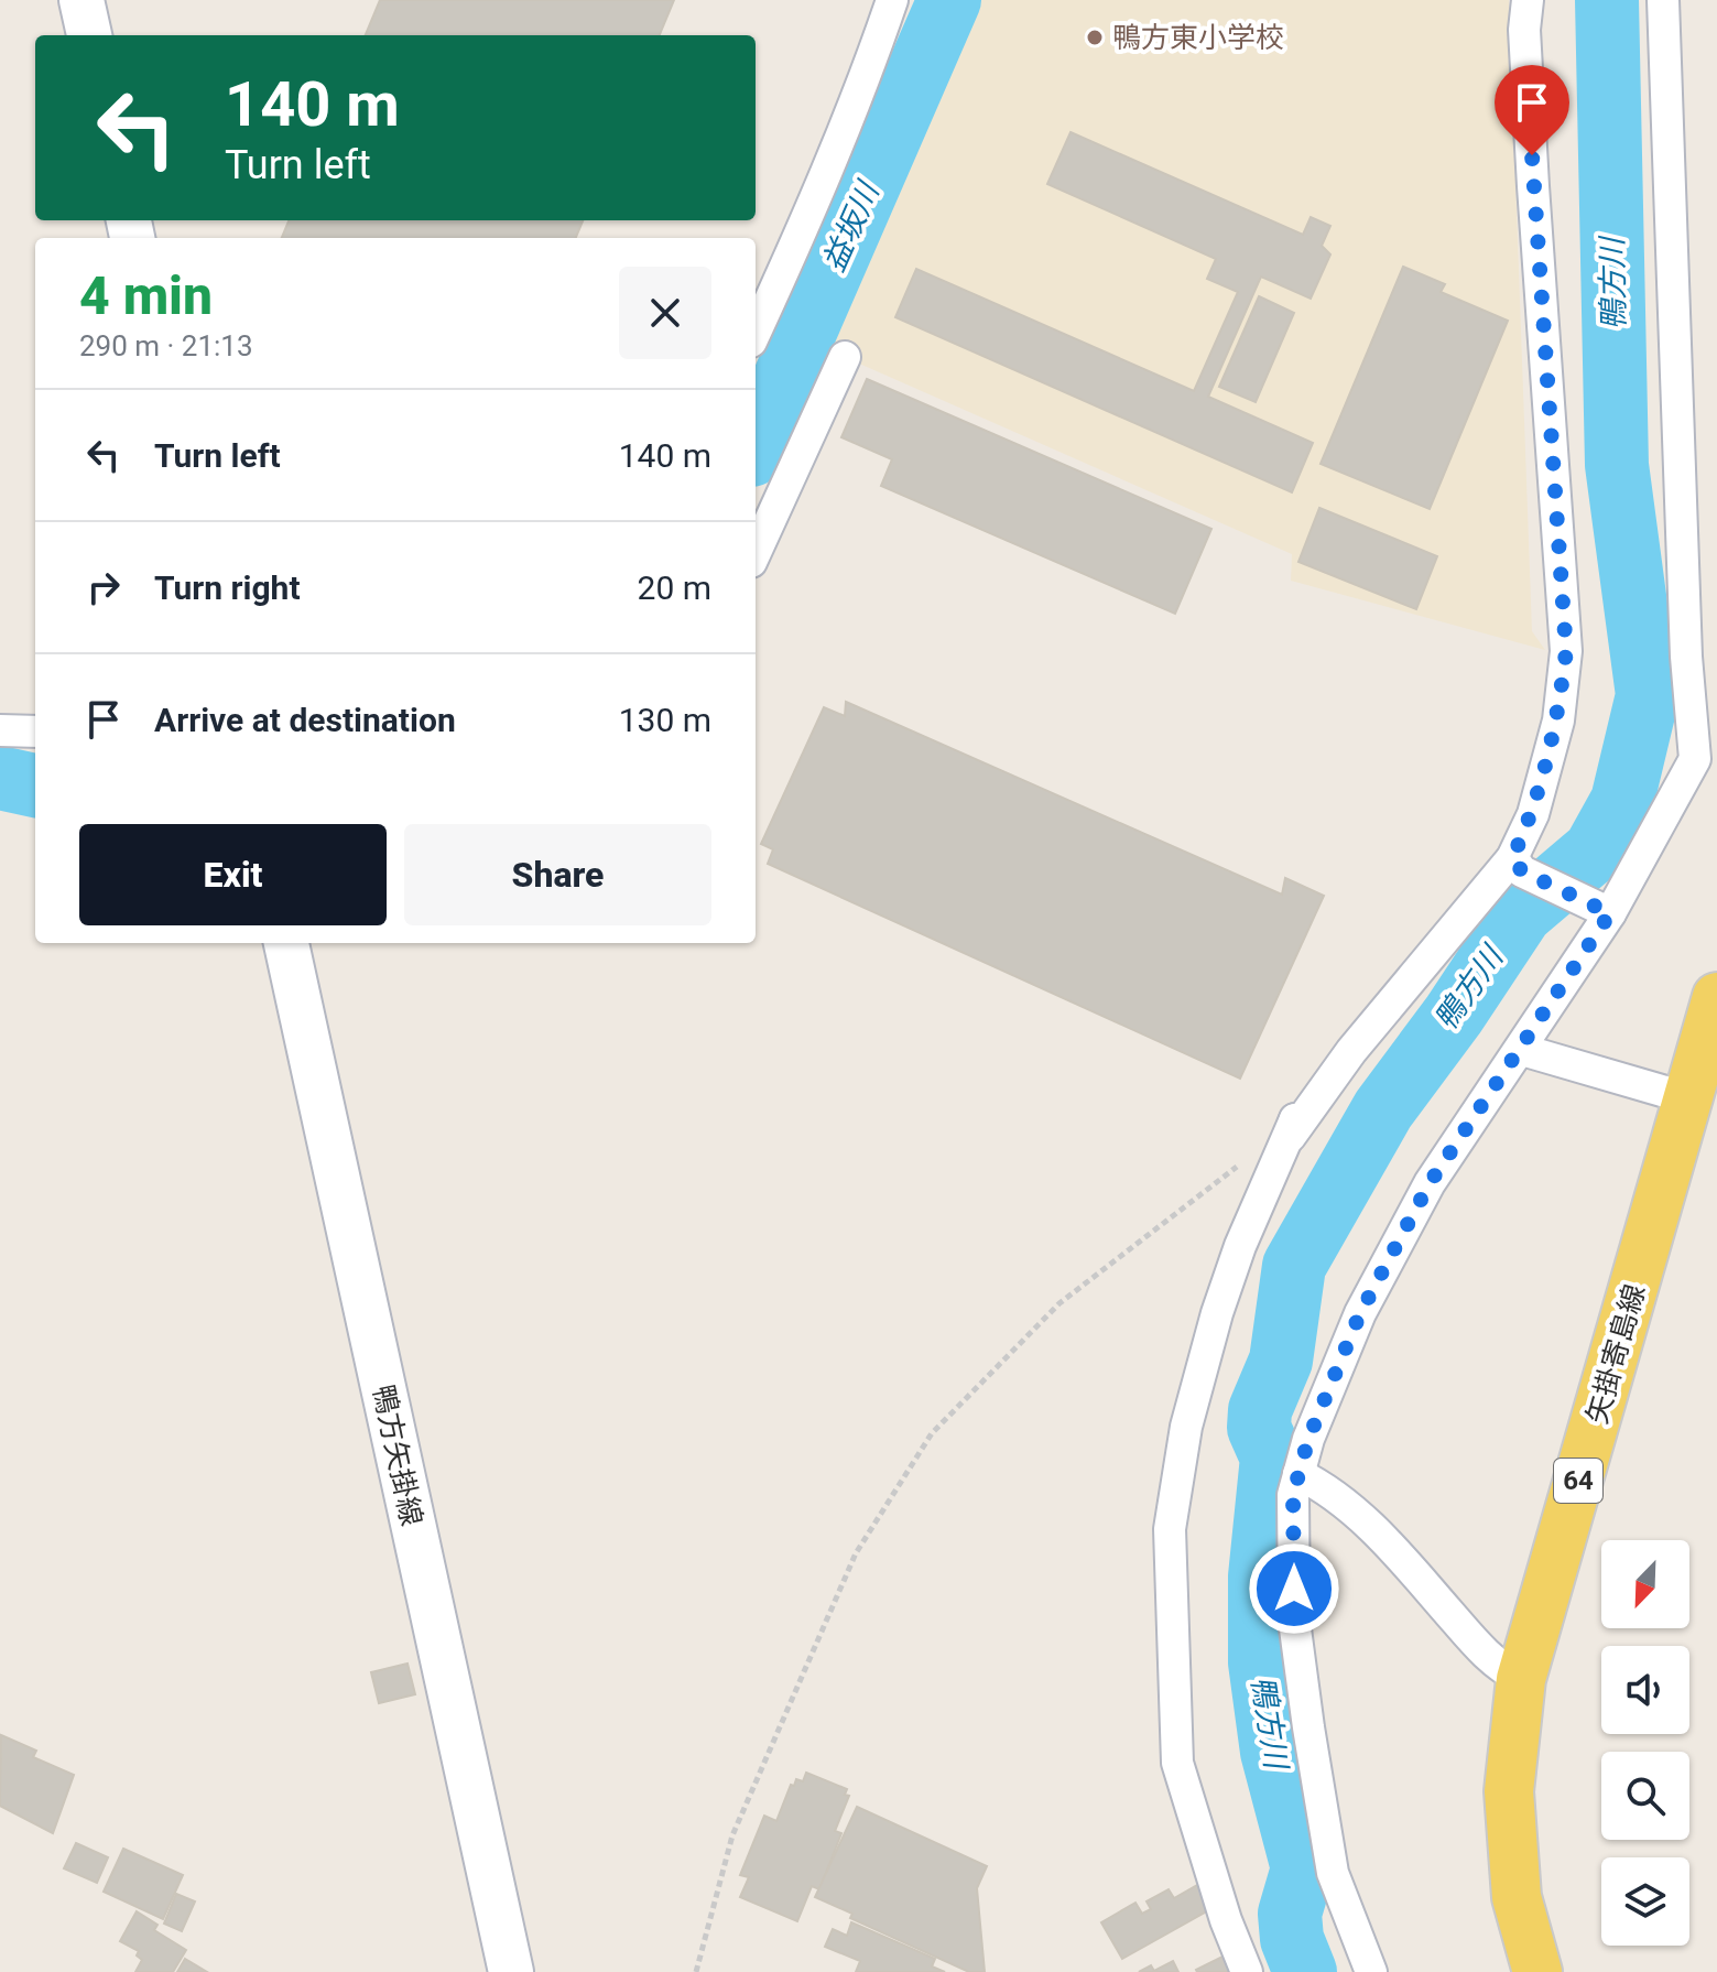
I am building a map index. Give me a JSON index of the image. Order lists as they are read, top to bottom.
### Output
{
  "streets": {
    "main road": ["矢掛寄島線", "鴨方矢掛線", "64"]
  },
  "water": ["益坂川", "鴨方川"],
  "places": ["鴨方東小学校"],
  "north": "bottom left",
  "page": {
    "turn": ["140 m", "Turn left"],
    "heading": ["4 min", "290 m · 21:13"],
    "list": [
      {
        "name": "Turn left",
        "value": "140 m"
      },
      {
        "name": "Turn right",
        "value": "20 m"
      },
      {
        "name": "Arrive at destination",
        "value": "130 m"
      }
    ],
    "buttons": ["Exit", "Share"]
  }
}
